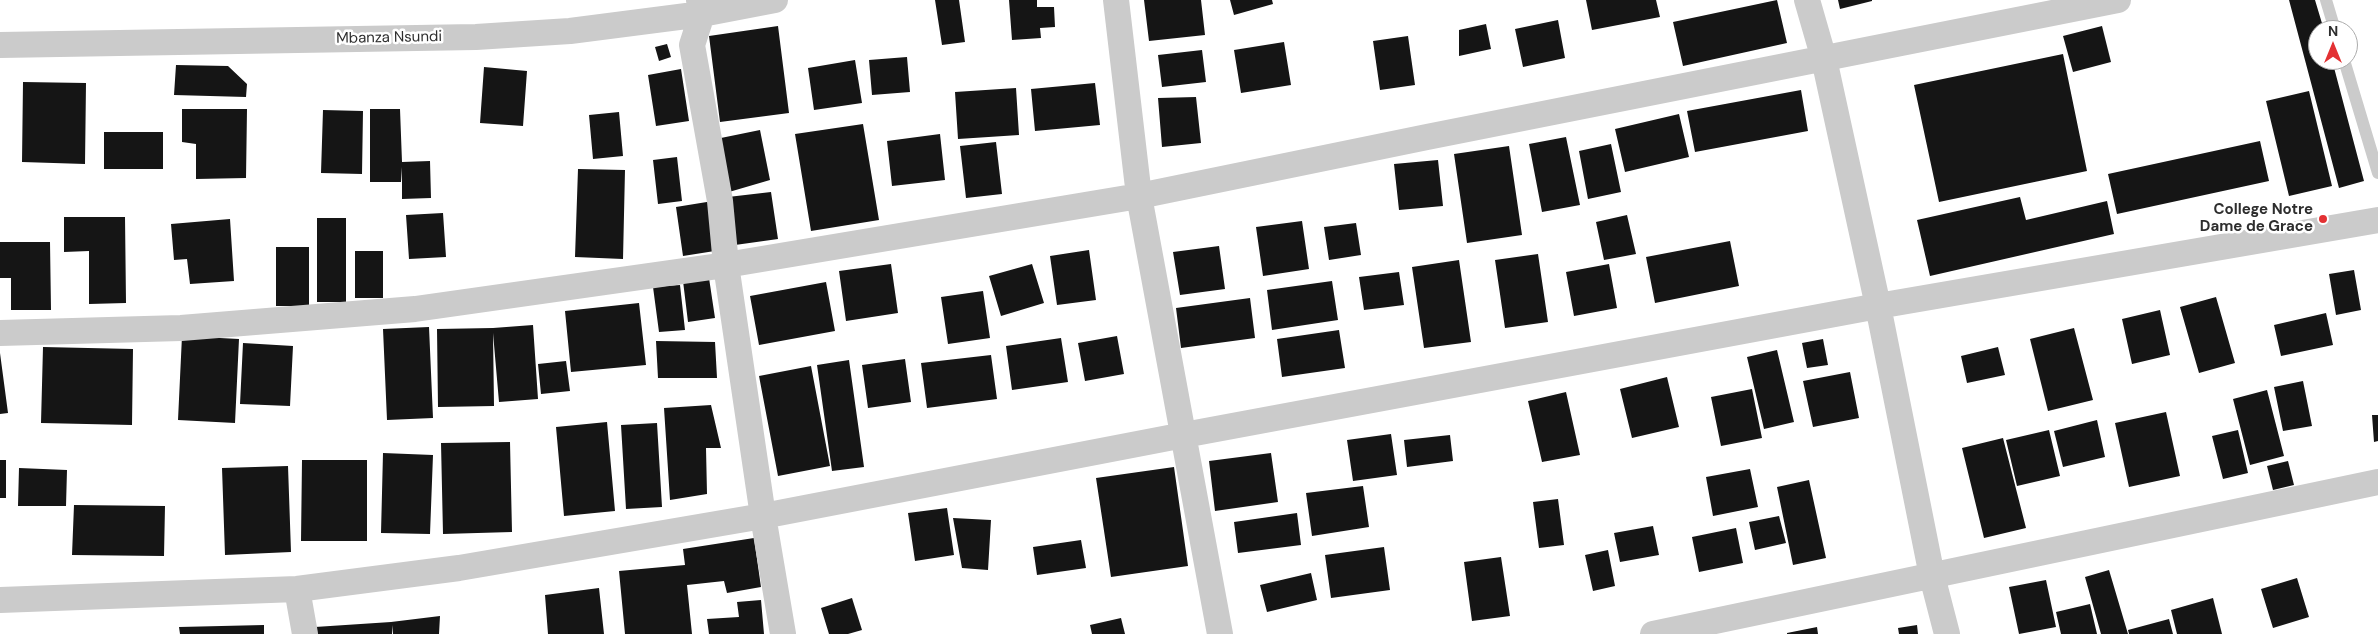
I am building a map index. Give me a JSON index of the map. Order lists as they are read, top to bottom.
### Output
{
  "streets": {
    "street": ["Mbanza Nsundi"]
  },
  "places": ["College Notre Dame de Grace"],
  "north": "top"
}
